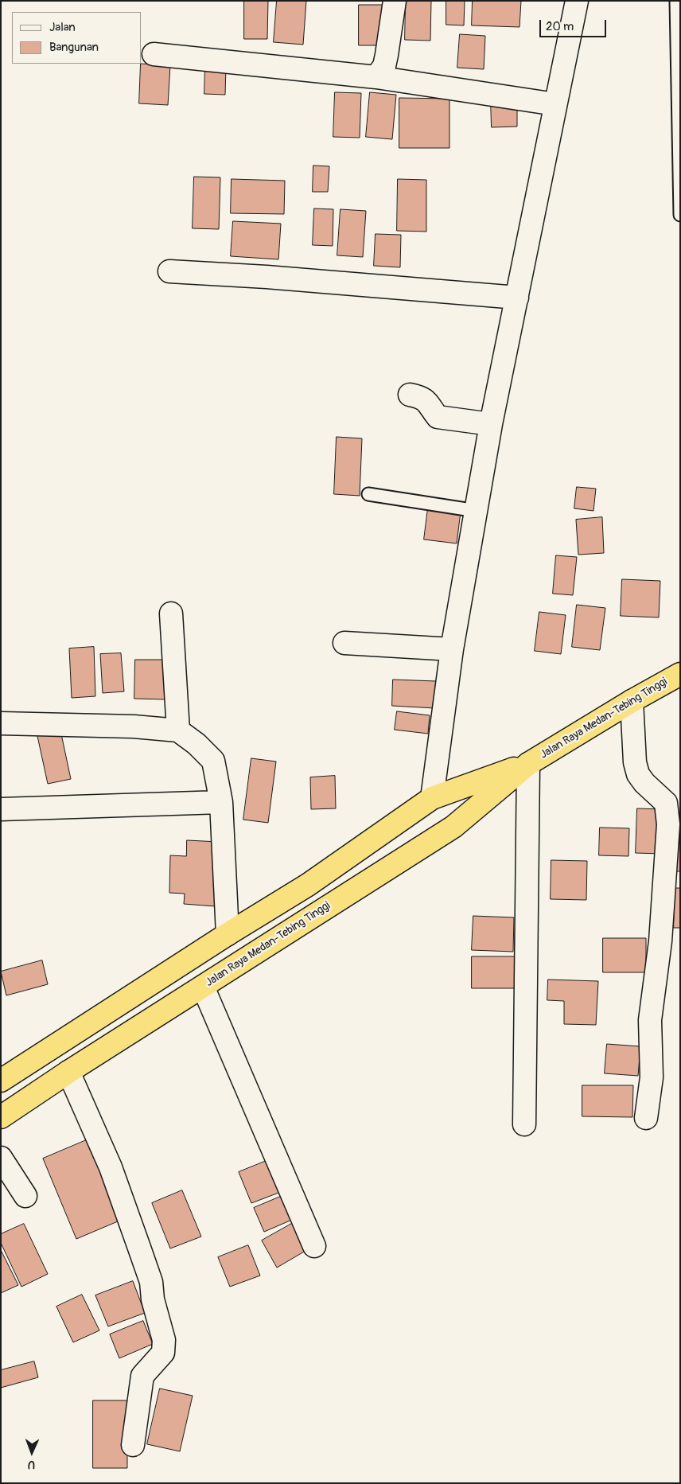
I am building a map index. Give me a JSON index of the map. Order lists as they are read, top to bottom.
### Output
{
  "streets": {
    "highway": ["Jalan Raya Medan-Tebing Tinggi"]
  },
  "legend": ["Jalan", "Bangunan"],
  "scale_bar": "20 m",
  "north": "bottom"
}
